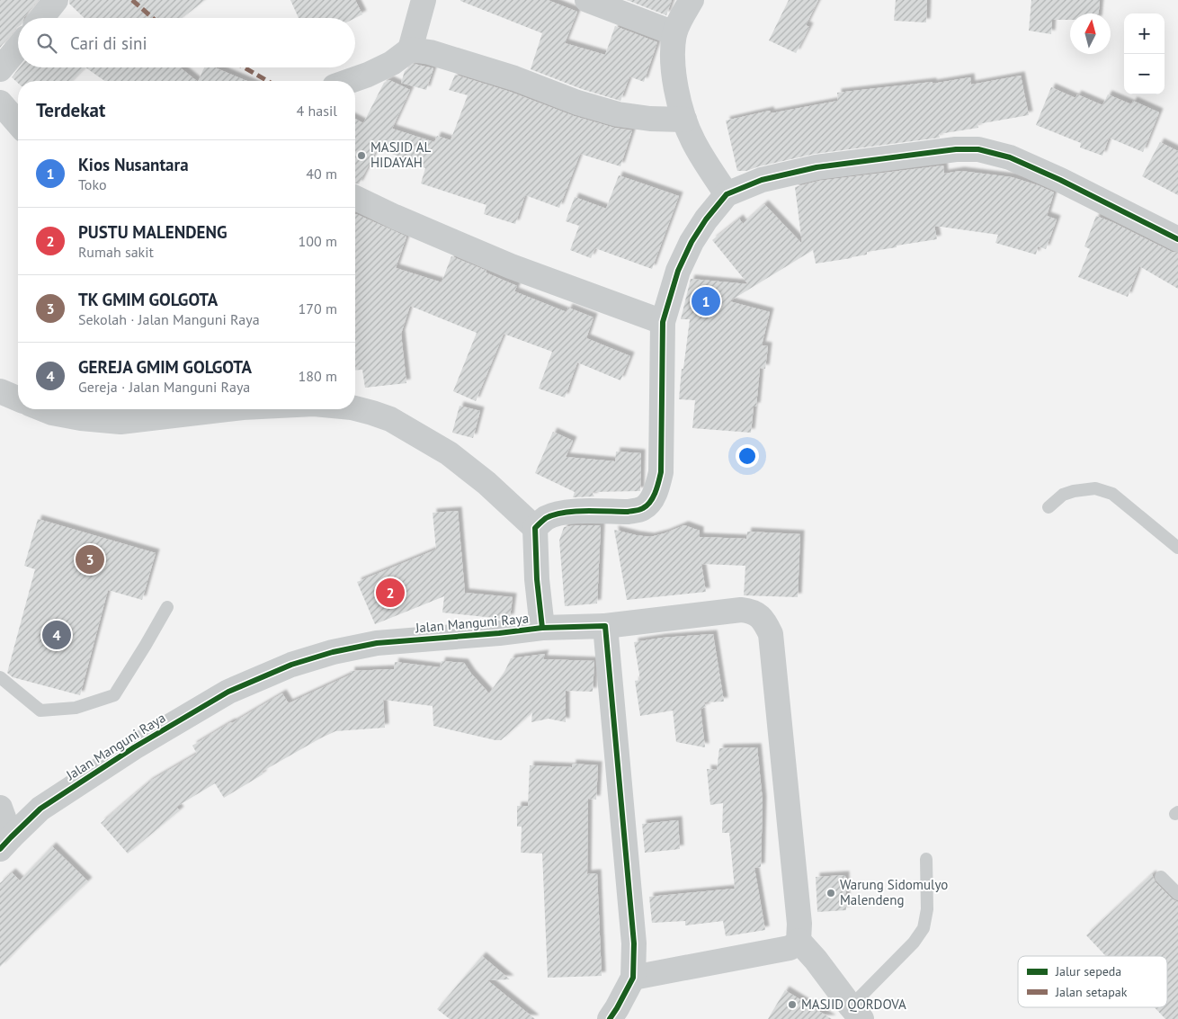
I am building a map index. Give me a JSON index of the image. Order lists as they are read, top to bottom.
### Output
{
  "streets": {
    "street": ["Jalan Manguni Raya"]
  },
  "places": ["MASJID AL HIDAYAH", "Warung Sidomulyo Malendeng", "MASJID QORDOVA"],
  "legend": ["Jalur sepeda", "Jalan setapak"],
  "north": "top",
  "page": {
    "map_buttons": ["+", "−"],
    "search": "Cari di sini",
    "heading": ["Terdekat", "4 hasil"],
    "list": [
      {
        "mark": "1",
        "name": "Kios Nusantara",
        "note": "Toko",
        "value": "40 m"
      },
      {
        "mark": "2",
        "name": "PUSTU MALENDENG",
        "note": "Rumah sakit",
        "value": "100 m"
      },
      {
        "mark": "3",
        "name": "TK GMIM GOLGOTA",
        "note": "Sekolah · Jalan Manguni Raya",
        "value": "170 m"
      },
      {
        "mark": "4",
        "name": "GEREJA GMIM GOLGOTA",
        "note": "Gereja · Jalan Manguni Raya",
        "value": "180 m"
      }
    ],
    "pins": [
      "1",
      "3",
      "2",
      "4"
    ]
  }
}
